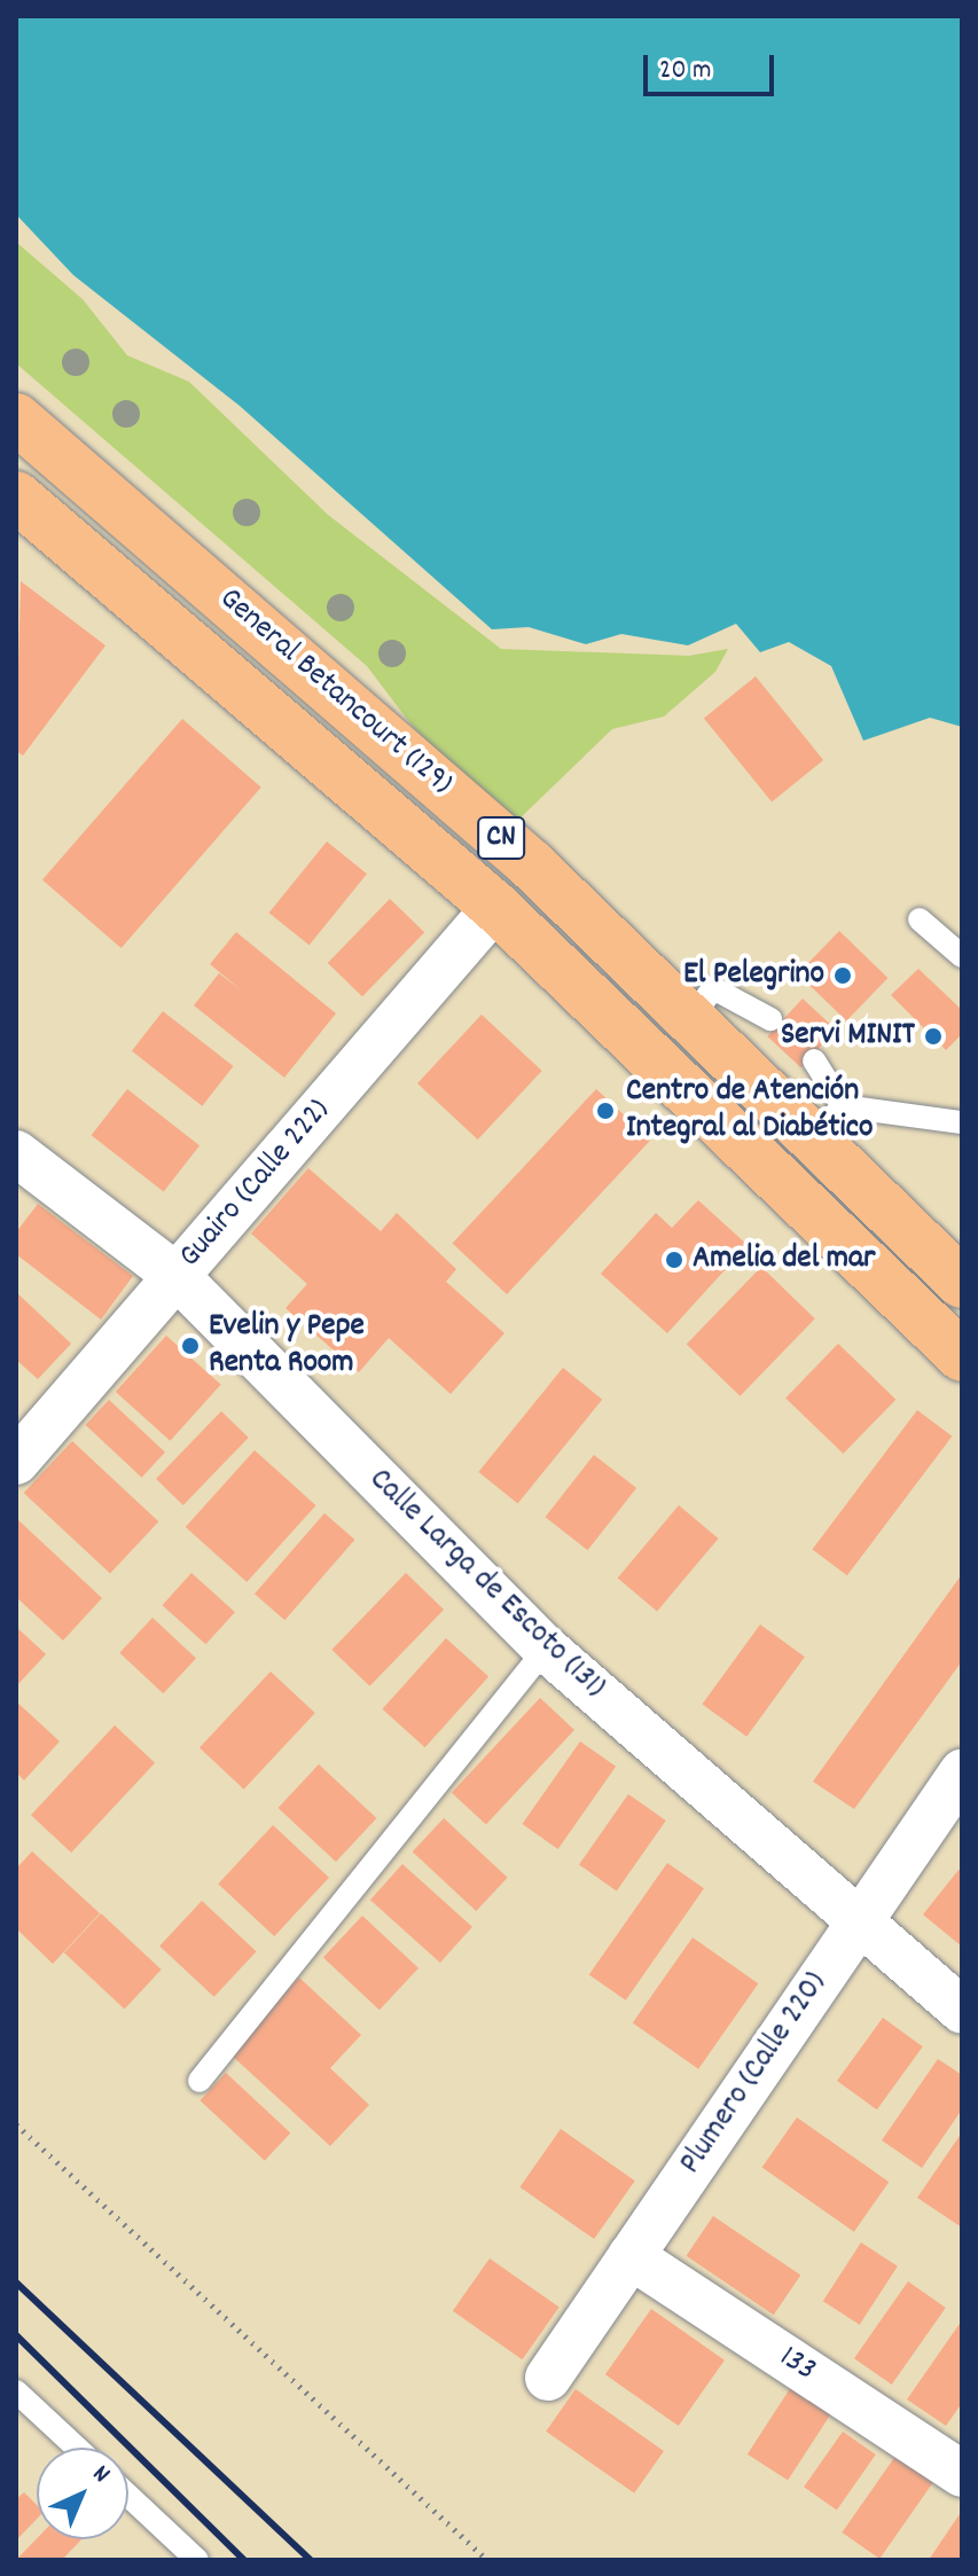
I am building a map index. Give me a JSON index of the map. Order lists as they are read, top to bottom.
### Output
{
  "streets": {
    "highway": ["General Betancourt (129)", "CN"],
    "street": [
      "Guairo (Calle 222)",
      "Calle Larga de Escoto (131)",
      "Plumero (Calle 220)",
      "133"
    ]
  },
  "crossings": [
    ["General Betancourt (129)", "Guairo (Calle 222)"],
    ["Guairo (Calle 222)", "Calle Larga de Escoto (131)"],
    ["Calle Larga de Escoto (131)", "Plumero (Calle 220)"],
    ["Plumero (Calle 220)", "133"]
  ],
  "places": [
    "El Pelegrino",
    "Servi MINIT",
    "Centro de Atención Integral al Diabético",
    "Amelia del mar",
    "Evelin y Pepe Renta Room"
  ],
  "scale_bar": "20 m",
  "north": "top right"
}
